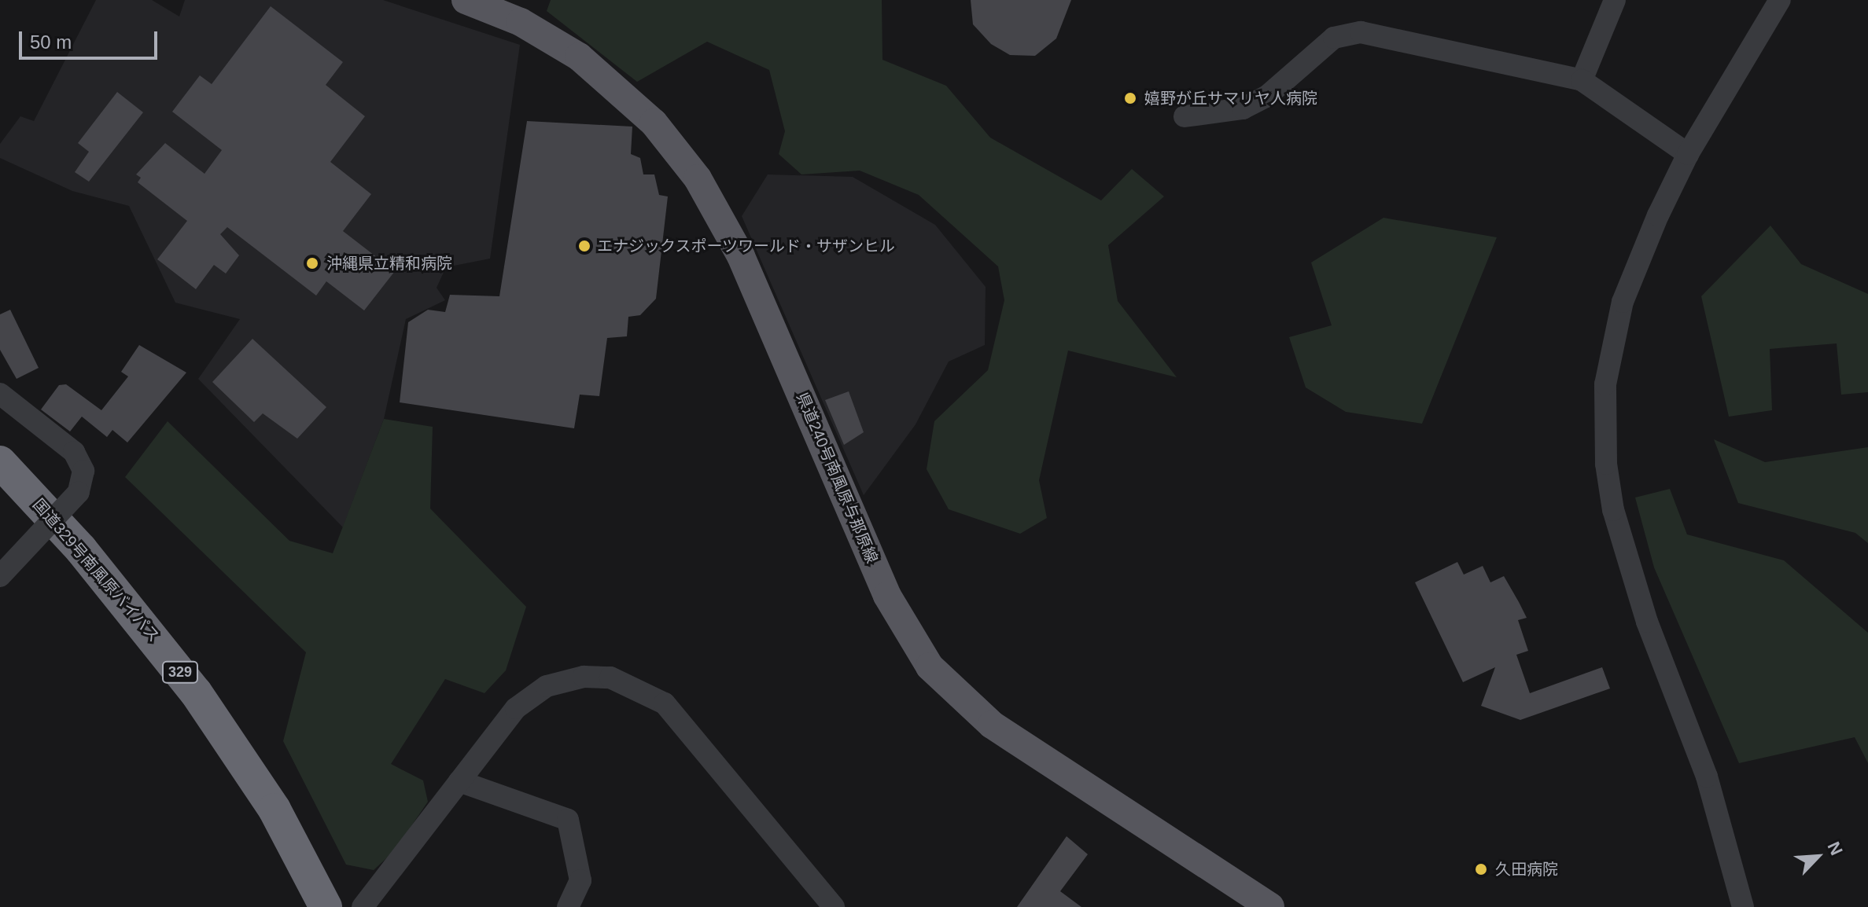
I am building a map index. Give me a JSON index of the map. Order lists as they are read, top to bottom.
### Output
{
  "streets": {
    "highway": ["国道329号南風原バイパス", "329"],
    "main road": ["県道240号南風原与那原線"]
  },
  "places": [
    "嬉野が丘サマリヤ人病院",
    "エナジックスポーツワールド・サザンヒル",
    "沖縄県立精和病院",
    "久田病院"
  ],
  "scale_bar": "50 m",
  "north": "top right"
}
